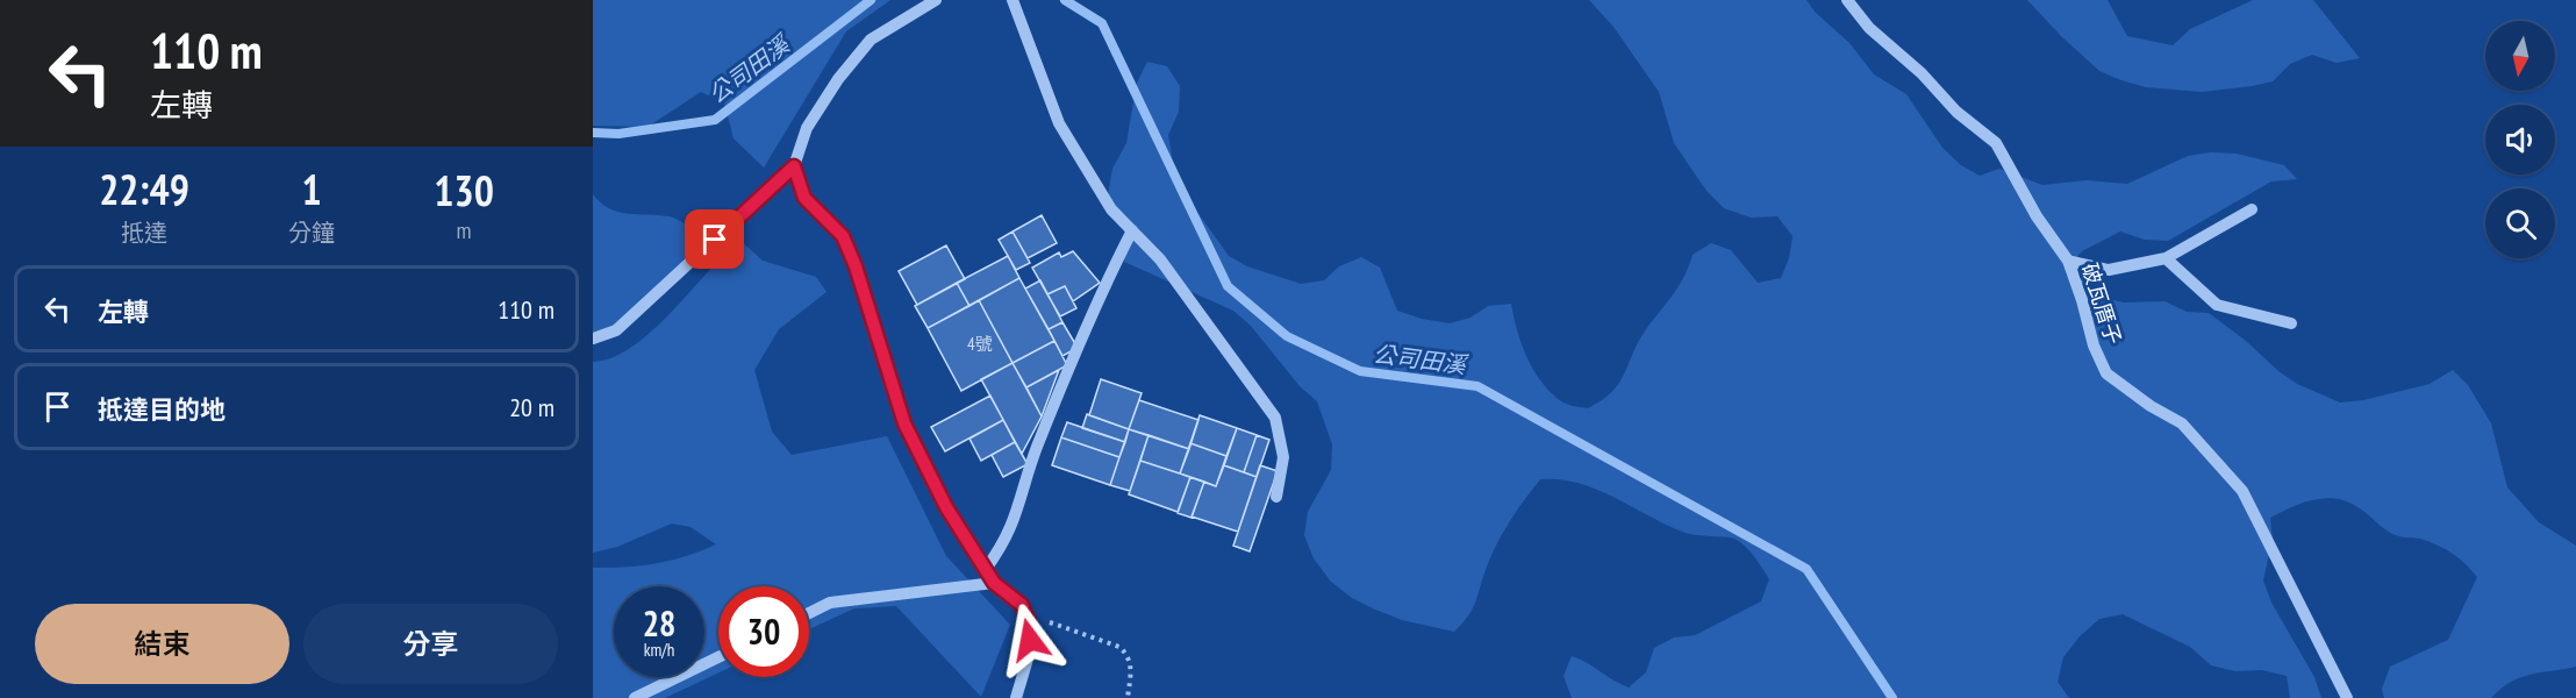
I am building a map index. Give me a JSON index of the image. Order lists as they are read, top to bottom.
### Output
{
  "streets": {
    "street": ["破瓦厝子"]
  },
  "water": ["公司田溪"],
  "house_numbers": ["4號"],
  "north": "bottom",
  "page": {
    "turn": ["110 m", "左轉"],
    "eta": [
      "22:49",
      "抵達",
      "1",
      "分鐘",
      "130",
      "m"
    ],
    "list": [
      {
        "name": "左轉",
        "value": "110 m"
      },
      {
        "name": "抵達目的地",
        "value": "20 m"
      }
    ],
    "speed": "28 km/h",
    "limit": "30",
    "buttons": ["結束", "分享"]
  }
}
